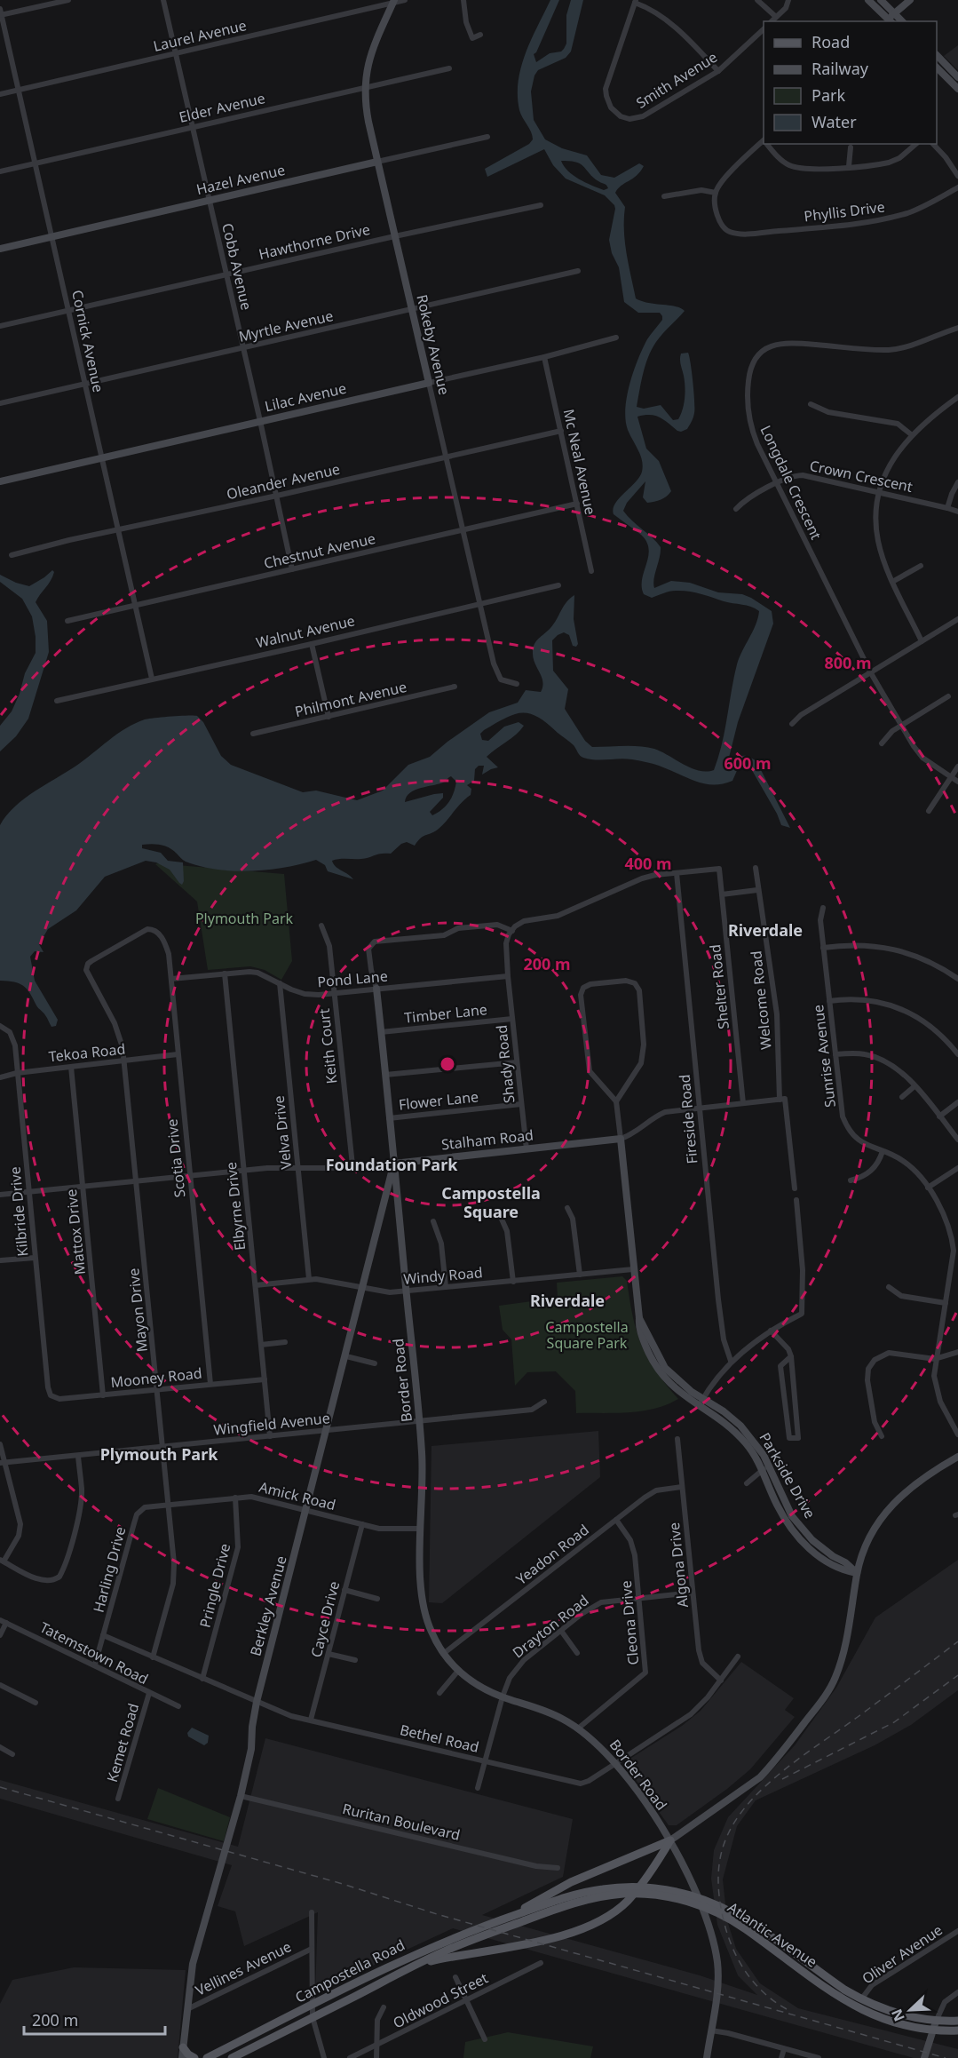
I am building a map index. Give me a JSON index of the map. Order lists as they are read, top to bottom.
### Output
{
  "streets": {
    "main road": ["Atlantic Avenue", "Campostella Road"],
    "street": [
      "Laurel Avenue",
      "Smith Avenue",
      "Elder Avenue",
      "Hazel Avenue",
      "Phyllis Drive",
      "Hawthorne Drive",
      "Cobb Avenue",
      "Myrtle Avenue",
      "Cornick Avenue",
      "Rokeby Avenue",
      "Lilac Avenue",
      "Mc Neal Avenue",
      "Crown Crescent",
      "Oleander Avenue",
      "Longdale Crescent",
      "Chestnut Avenue",
      "Walnut Avenue",
      "Philmont Avenue",
      "Pond Lane",
      "Shelter Road",
      "Welcome Road",
      "Timber Lane",
      "Keith Court",
      "Tekoa Road",
      "Sunrise Avenue",
      "Shady Road",
      "Flower Lane",
      "Fireside Road",
      "Velva Drive",
      "Stalham Road",
      "Scotia Drive",
      "Elbyrne Drive",
      "Kilbride Drive",
      "Mattox Drive",
      "Windy Road",
      "Mayon Drive",
      "Mooney Road",
      "Border Road",
      "Wingfield Avenue",
      "Parkside Drive",
      "Amick Road",
      "Yeadon Road",
      "Algona Drive",
      "Harling Drive",
      "Pringle Drive",
      "Berkley Avenue",
      "Cayce Drive",
      "Cleona Drive",
      "Drayton Road",
      "Tatemstown Road",
      "Bethel Road",
      "Kemet Road",
      "Ruritan Boulevard",
      "Oliver Avenue",
      "Vellines Avenue",
      "Oldwood Street"
    ]
  },
  "crossings": [
    ["Laurel Avenue", "Cobb Avenue"],
    ["Laurel Avenue", "Cornick Avenue"],
    ["Laurel Avenue", "Rokeby Avenue"],
    ["Elder Avenue", "Cobb Avenue"],
    ["Elder Avenue", "Cornick Avenue"],
    ["Elder Avenue", "Rokeby Avenue"],
    ["Hazel Avenue", "Cobb Avenue"],
    ["Hazel Avenue", "Cornick Avenue"],
    ["Hazel Avenue", "Rokeby Avenue"],
    ["Hawthorne Drive", "Cobb Avenue"],
    ["Hawthorne Drive", "Cornick Avenue"],
    ["Hawthorne Drive", "Rokeby Avenue"],
    ["Cobb Avenue", "Myrtle Avenue"],
    ["Cobb Avenue", "Lilac Avenue"],
    ["Cobb Avenue", "Oleander Avenue"],
    ["Cobb Avenue", "Chestnut Avenue"],
    ["Myrtle Avenue", "Cornick Avenue"],
    ["Myrtle Avenue", "Rokeby Avenue"],
    ["Cornick Avenue", "Lilac Avenue"],
    ["Cornick Avenue", "Oleander Avenue"],
    ["Cornick Avenue", "Chestnut Avenue"],
    ["Cornick Avenue", "Walnut Avenue"],
    ["Rokeby Avenue", "Lilac Avenue"],
    ["Rokeby Avenue", "Oleander Avenue"],
    ["Rokeby Avenue", "Chestnut Avenue"],
    ["Rokeby Avenue", "Walnut Avenue"],
    ["Lilac Avenue", "Mc Neal Avenue"],
    ["Mc Neal Avenue", "Oleander Avenue"],
    ["Mc Neal Avenue", "Chestnut Avenue"],
    ["Crown Crescent", "Longdale Crescent"],
    ["Pond Lane", "Keith Court"],
    ["Pond Lane", "Shady Road"],
    ["Pond Lane", "Velva Drive"],
    ["Pond Lane", "Scotia Drive"],
    ["Pond Lane", "Elbyrne Drive"],
    ["Pond Lane", "Border Road"],
    ["Shelter Road", "Fireside Road"],
    ["Shelter Road", "Stalham Road"],
    ["Welcome Road", "Stalham Road"],
    ["Timber Lane", "Shady Road"],
    ["Timber Lane", "Border Road"],
    ["Keith Court", "Stalham Road"],
    ["Tekoa Road", "Scotia Drive"],
    ["Tekoa Road", "Kilbride Drive"],
    ["Tekoa Road", "Mattox Drive"],
    ["Tekoa Road", "Mayon Drive"],
    ["Shady Road", "Flower Lane"],
    ["Shady Road", "Stalham Road"],
    ["Shady Road", "Border Road"],
    ["Flower Lane", "Border Road"],
    ["Fireside Road", "Stalham Road"],
    ["Velva Drive", "Stalham Road"],
    ["Velva Drive", "Windy Road"],
    ["Stalham Road", "Scotia Drive"],
    ["Stalham Road", "Elbyrne Drive"],
    ["Stalham Road", "Kilbride Drive"],
    ["Stalham Road", "Mattox Drive"],
    ["Stalham Road", "Mayon Drive"],
    ["Stalham Road", "Border Road"],
    ["Stalham Road", "Parkside Drive"],
    ["Stalham Road", "Berkley Avenue"],
    ["Scotia Drive", "Mayon Drive"],
    ["Scotia Drive", "Mooney Road"],
    ["Elbyrne Drive", "Windy Road"],
    ["Elbyrne Drive", "Mooney Road"],
    ["Elbyrne Drive", "Wingfield Avenue"],
    ["Kilbride Drive", "Mooney Road"],
    ["Mattox Drive", "Mooney Road"],
    ["Windy Road", "Border Road"],
    ["Windy Road", "Parkside Drive"],
    ["Windy Road", "Berkley Avenue"],
    ["Mayon Drive", "Mooney Road"],
    ["Mayon Drive", "Wingfield Avenue"],
    ["Mayon Drive", "Amick Road"],
    ["Mayon Drive", "Harling Drive"],
    ["Mayon Drive", "Bethel Road"],
    ["Border Road", "Wingfield Avenue"],
    ["Border Road", "Amick Road"],
    ["Border Road", "Yeadon Road"],
    ["Border Road", "Berkley Avenue"],
    ["Border Road", "Cleona Drive"],
    ["Border Road", "Drayton Road"],
    ["Border Road", "Bethel Road"],
    ["Wingfield Avenue", "Berkley Avenue"],
    ["Amick Road", "Harling Drive"],
    ["Amick Road", "Pringle Drive"],
    ["Amick Road", "Berkley Avenue"],
    ["Amick Road", "Cayce Drive"],
    ["Yeadon Road", "Algona Drive"],
    ["Yeadon Road", "Cleona Drive"],
    ["Algona Drive", "Drayton Road"],
    ["Algona Drive", "Bethel Road"],
    ["Harling Drive", "Tatemstown Road"],
    ["Harling Drive", "Bethel Road"],
    ["Pringle Drive", "Bethel Road"],
    ["Berkley Avenue", "Bethel Road"],
    ["Berkley Avenue", "Ruritan Boulevard"],
    ["Berkley Avenue", "Vellines Avenue"],
    ["Cayce Drive", "Bethel Road"],
    ["Cleona Drive", "Drayton Road"],
    ["Drayton Road", "Bethel Road"],
    ["Tatemstown Road", "Kemet Road"],
    ["Atlantic Avenue", "Oliver Avenue"],
    ["Atlantic Avenue", "Campostella Road"]
  ],
  "districts": [
    "Riverdale",
    "Foundation Park",
    "Campostella Square",
    "Riverdale",
    "Plymouth Park"
  ],
  "parks": ["Plymouth Park", "Campostella Square Park"],
  "legend": [
    "Road",
    "Railway",
    "Park",
    "Water"
  ],
  "scale_bar": "200 m",
  "north": "bottom left",
  "rings": [
    "800 m",
    "600 m",
    "400 m",
    "200 m"
  ]
}
